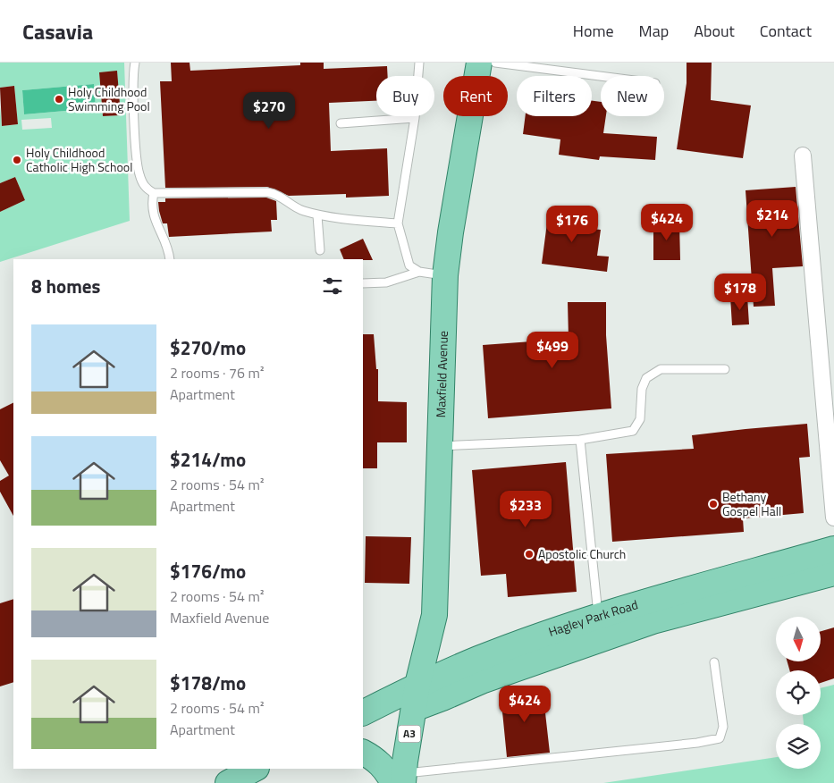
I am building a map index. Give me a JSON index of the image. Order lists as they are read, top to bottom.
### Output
{
  "streets": {
    "main road": ["Maxfield Avenue", "Hagley Park Road", "A3"]
  },
  "crossings": [
    ["Maxfield Avenue", "Hagley Park Road"],
    ["Maxfield Avenue", "A3"],
    ["Hagley Park Road", "A3"]
  ],
  "places": [
    "Holy Childhood Swimming Pool",
    "Holy Childhood Catholic High School",
    "Bethany Gospel Hall",
    "Apostolic Church"
  ],
  "north": "bottom",
  "page": {
    "header": "Casavia",
    "nav": [
      "Home",
      "Map",
      "About",
      "Contact"
    ],
    "chip": [
      "Buy",
      "Rent",
      "Filters",
      "New"
    ],
    "price": [
      "$270",
      "$214",
      "$424",
      "$176",
      "$178",
      "$499",
      "$233",
      "$424"
    ],
    "heading": "8 homes",
    "list": [
      {
        "name": "$270/mo",
        "note": "2 rooms · 76 m² · Apartment"
      },
      {
        "name": "$214/mo",
        "note": "2 rooms · 54 m² · Apartment"
      },
      {
        "name": "$176/mo",
        "note": "2 rooms · 54 m² · Maxfield Avenue"
      },
      {
        "name": "$178/mo",
        "note": "2 rooms · 54 m² · Apartment"
      }
    ]
  }
}
